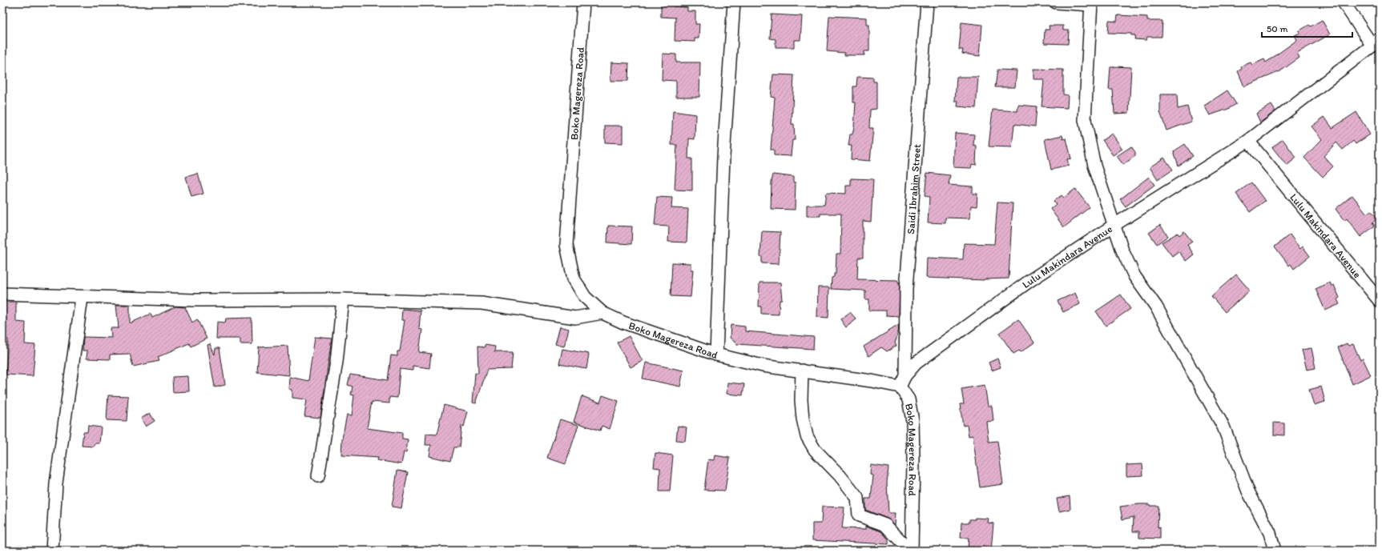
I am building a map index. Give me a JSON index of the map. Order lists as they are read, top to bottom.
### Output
{
  "streets": {
    "street": ["Boko Magereza Road", "Saidi Ibrahim Street", "Lulu Makindara Avenue"]
  },
  "crossings": [
    ["Boko Magereza Road", "Lulu Makindara Avenue"],
    ["Saidi Ibrahim Street", "Lulu Makindara Avenue"]
  ],
  "scale_bar": "50 m"
}
